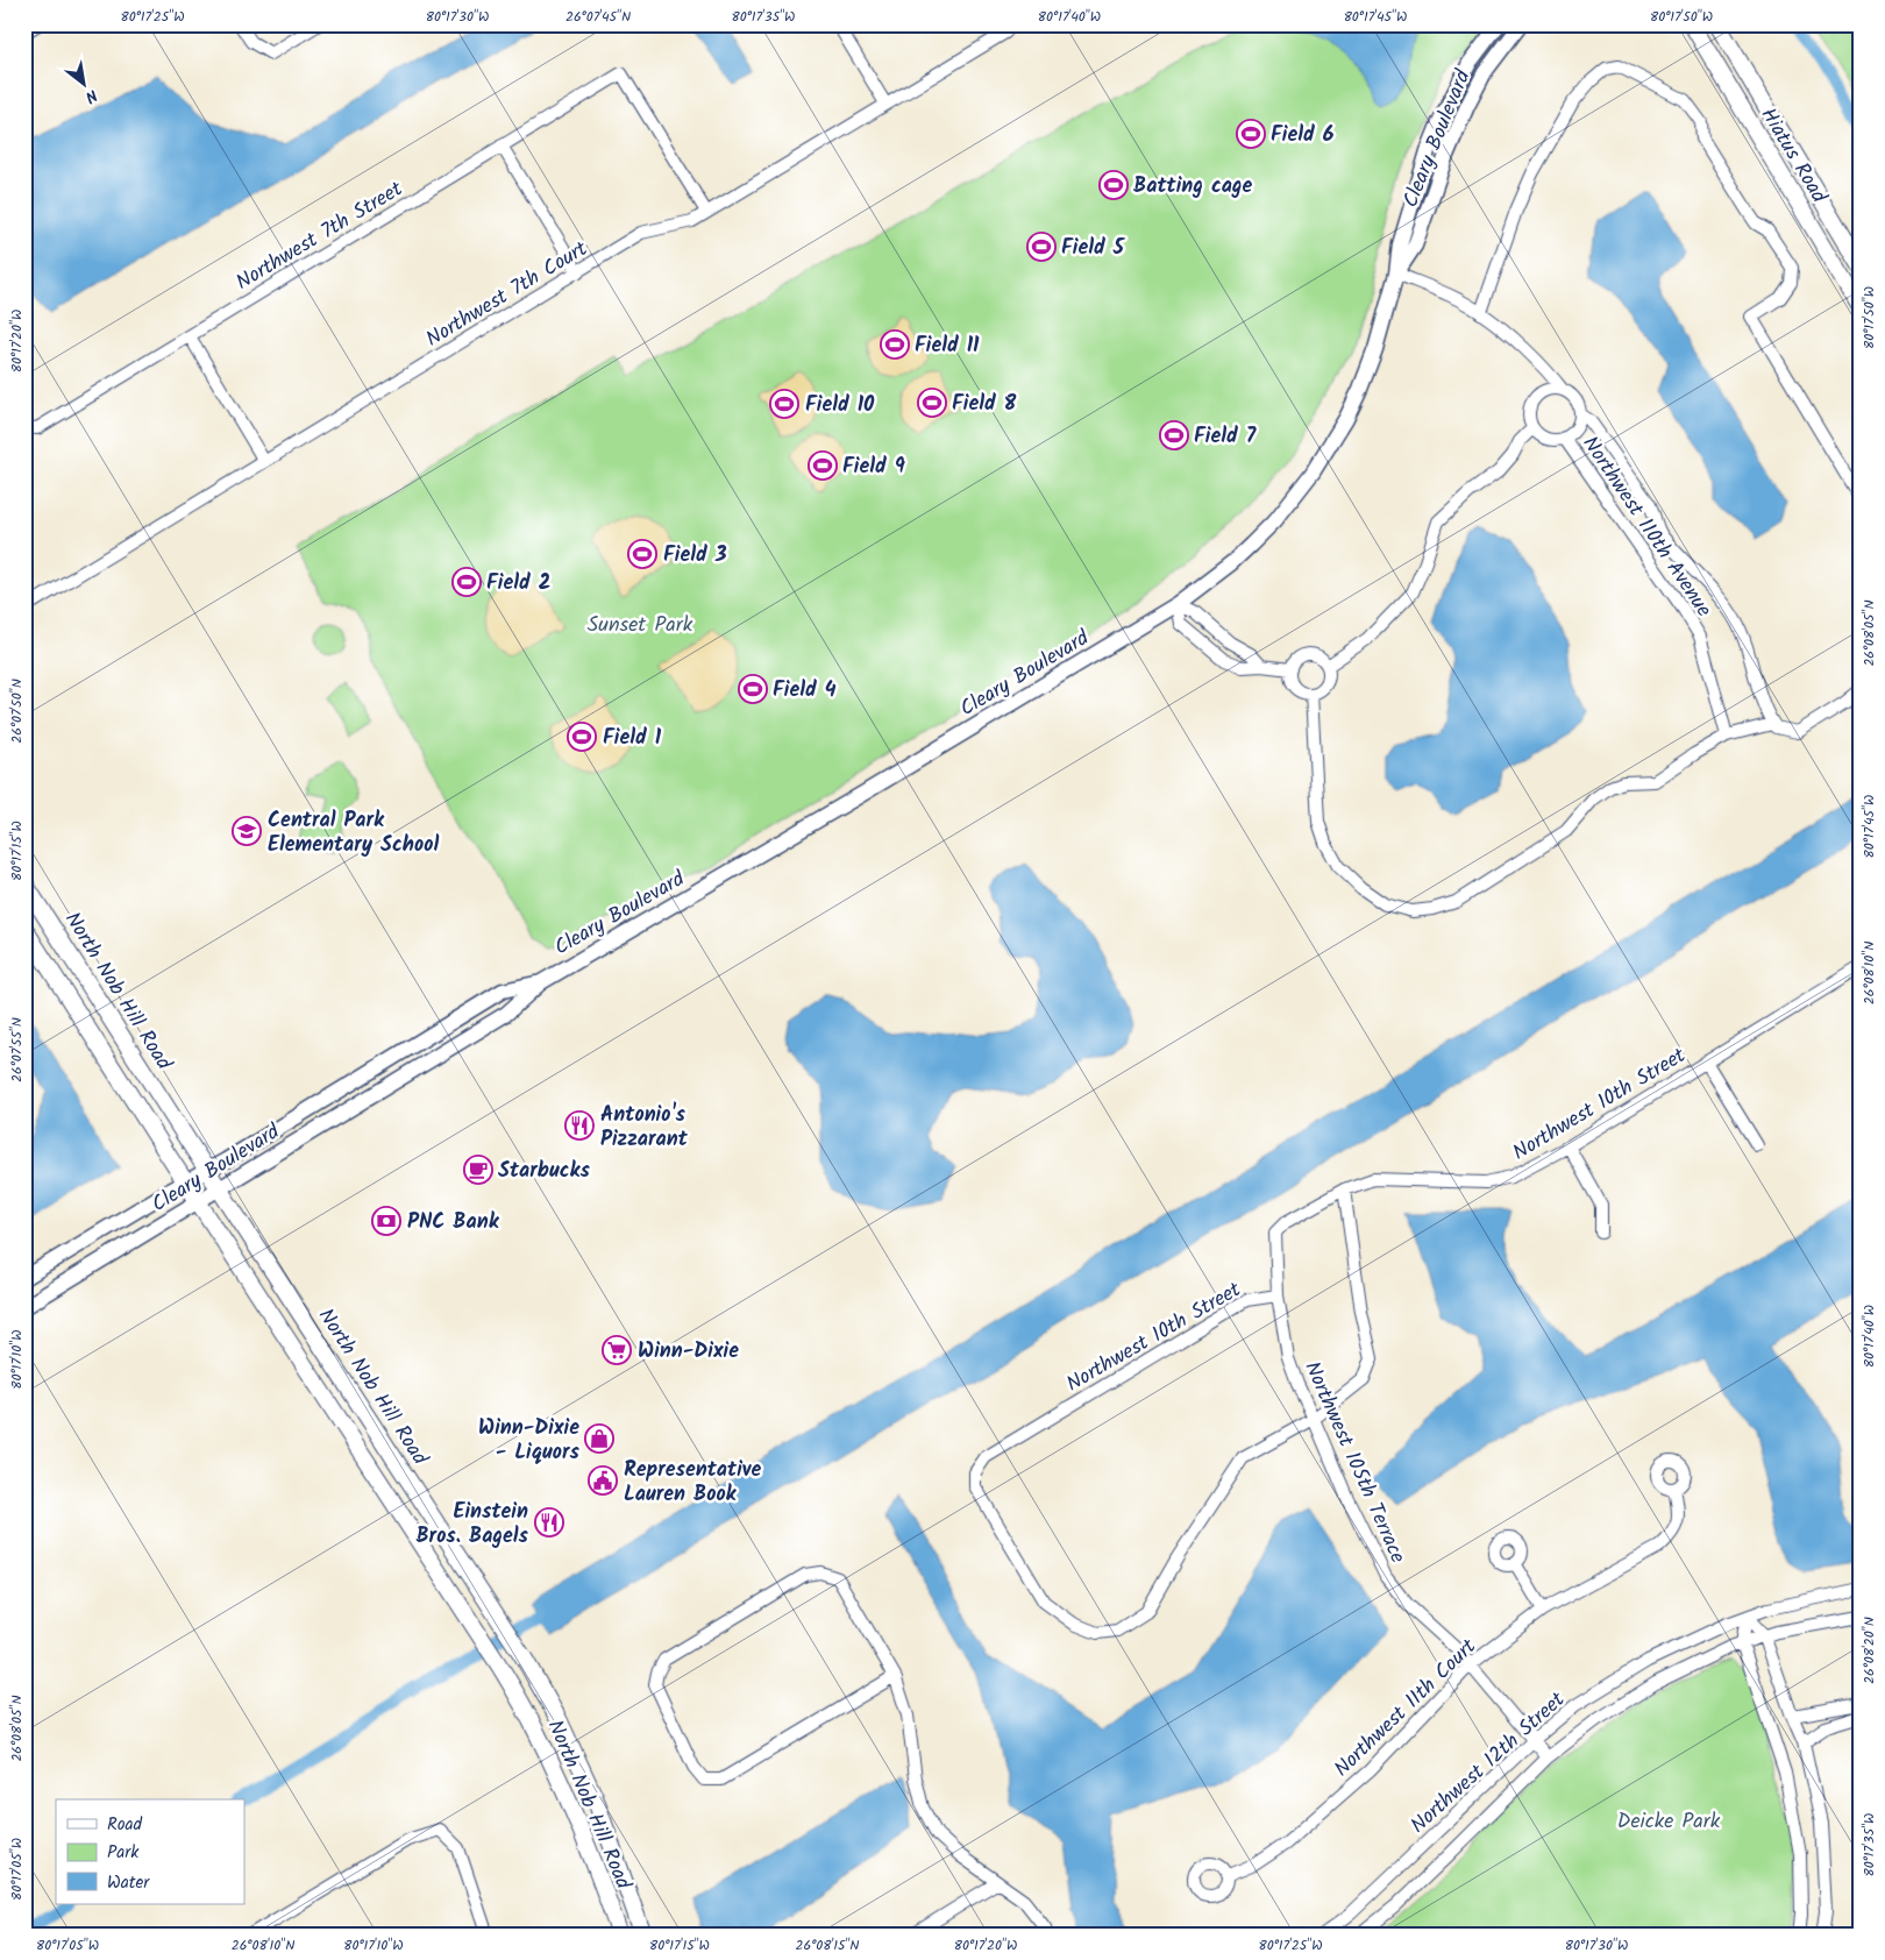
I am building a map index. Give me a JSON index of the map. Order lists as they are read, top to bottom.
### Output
{
  "streets": {
    "main road": ["Hiatus Road", "North Nob Hill Road"],
    "street": [
      "Cleary Boulevard",
      "Northwest 7th Street",
      "Northwest 7th Court",
      "Northwest 110th Avenue",
      "Northwest 10th Street",
      "Northwest 105th Terrace",
      "Northwest 11th Court",
      "Northwest 12th Street"
    ]
  },
  "crossings": [
    ["Cleary Boulevard", "North Nob Hill Road"],
    ["Northwest 7th Street", "Northwest 7th Court"],
    ["Northwest 10th Street", "Northwest 105th Terrace"],
    ["Northwest 105th Terrace", "Northwest 11th Court"],
    ["Northwest 105th Terrace", "Northwest 12th Street"]
  ],
  "parks": ["Sunset Park", "Deicke Park"],
  "places": {
    "sports": [
      "Field 6",
      "Batting cage",
      "Field 5",
      "Field 11",
      "Field 8",
      "Field 10",
      "Field 7",
      "Field 9",
      "Field 3",
      "Field 2",
      "Field 4",
      "Field 1"
    ],
    "school or university": ["Central Park Elementary School"],
    "restaurant": ["Antonio's Pizzarant", "Einstein Bros. Bagels"],
    "cafe": ["Starbucks"],
    "bank": ["PNC Bank"],
    "supermarket": ["Winn-Dixie"],
    "shop": ["Winn-Dixie - Liquors"],
    "public building": ["Representative Lauren Book"]
  },
  "legend": ["Road", "Park", "Water"],
  "north": "bottom right",
  "coordinates": [
    "80°17'25\"W",
    "80°17'30\"W",
    "26°07'45\"N",
    "80°17'35\"W",
    "80°17'40\"W",
    "80°17'45\"W",
    "80°17'50\"W",
    "80°17'20\"W",
    "26°08'05\"N",
    "26°07'50\"N",
    "80°17'15\"W",
    "26°08'10\"N",
    "26°07'55\"N",
    "80°17'10\"W",
    "26°08'20\"N",
    "80°17'05\"W",
    "26°08'15\"N"
  ]
}
